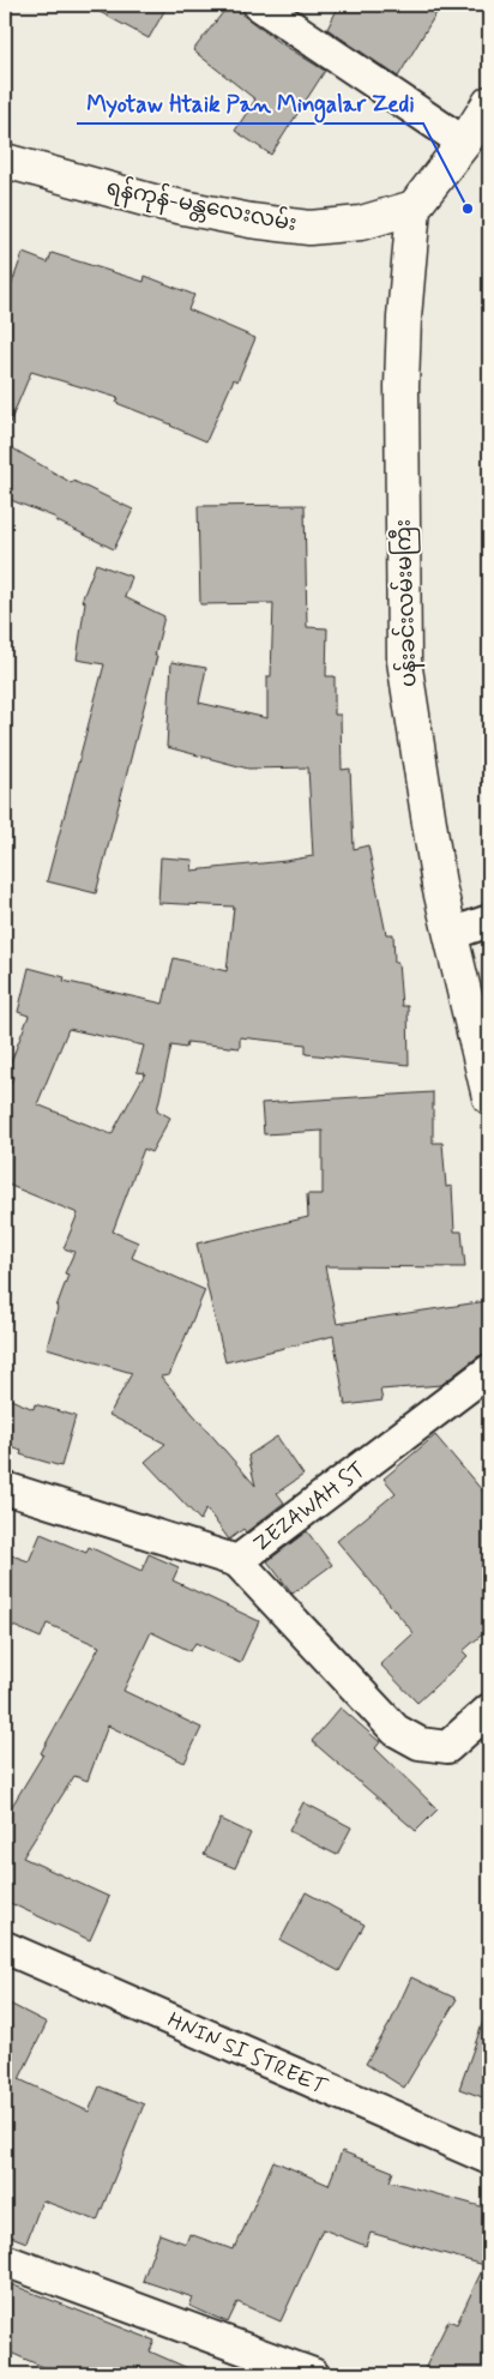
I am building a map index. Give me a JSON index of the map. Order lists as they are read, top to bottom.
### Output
{
  "streets": {
    "main road": ["ရန်ကုန်-မန္တလေးလမ်း", "ပန်းခင်းလမ်းမကြီး"],
    "street": ["ZEZAWAH ST", "HNIN SI STREET"]
  },
  "crossings": [
    ["ရန်ကုန်-မန္တလေးလမ်း", "ပန်းခင်းလမ်းမကြီး"]
  ],
  "places": ["Myotaw Htaik Pan Mingalar Zedi"]
}
